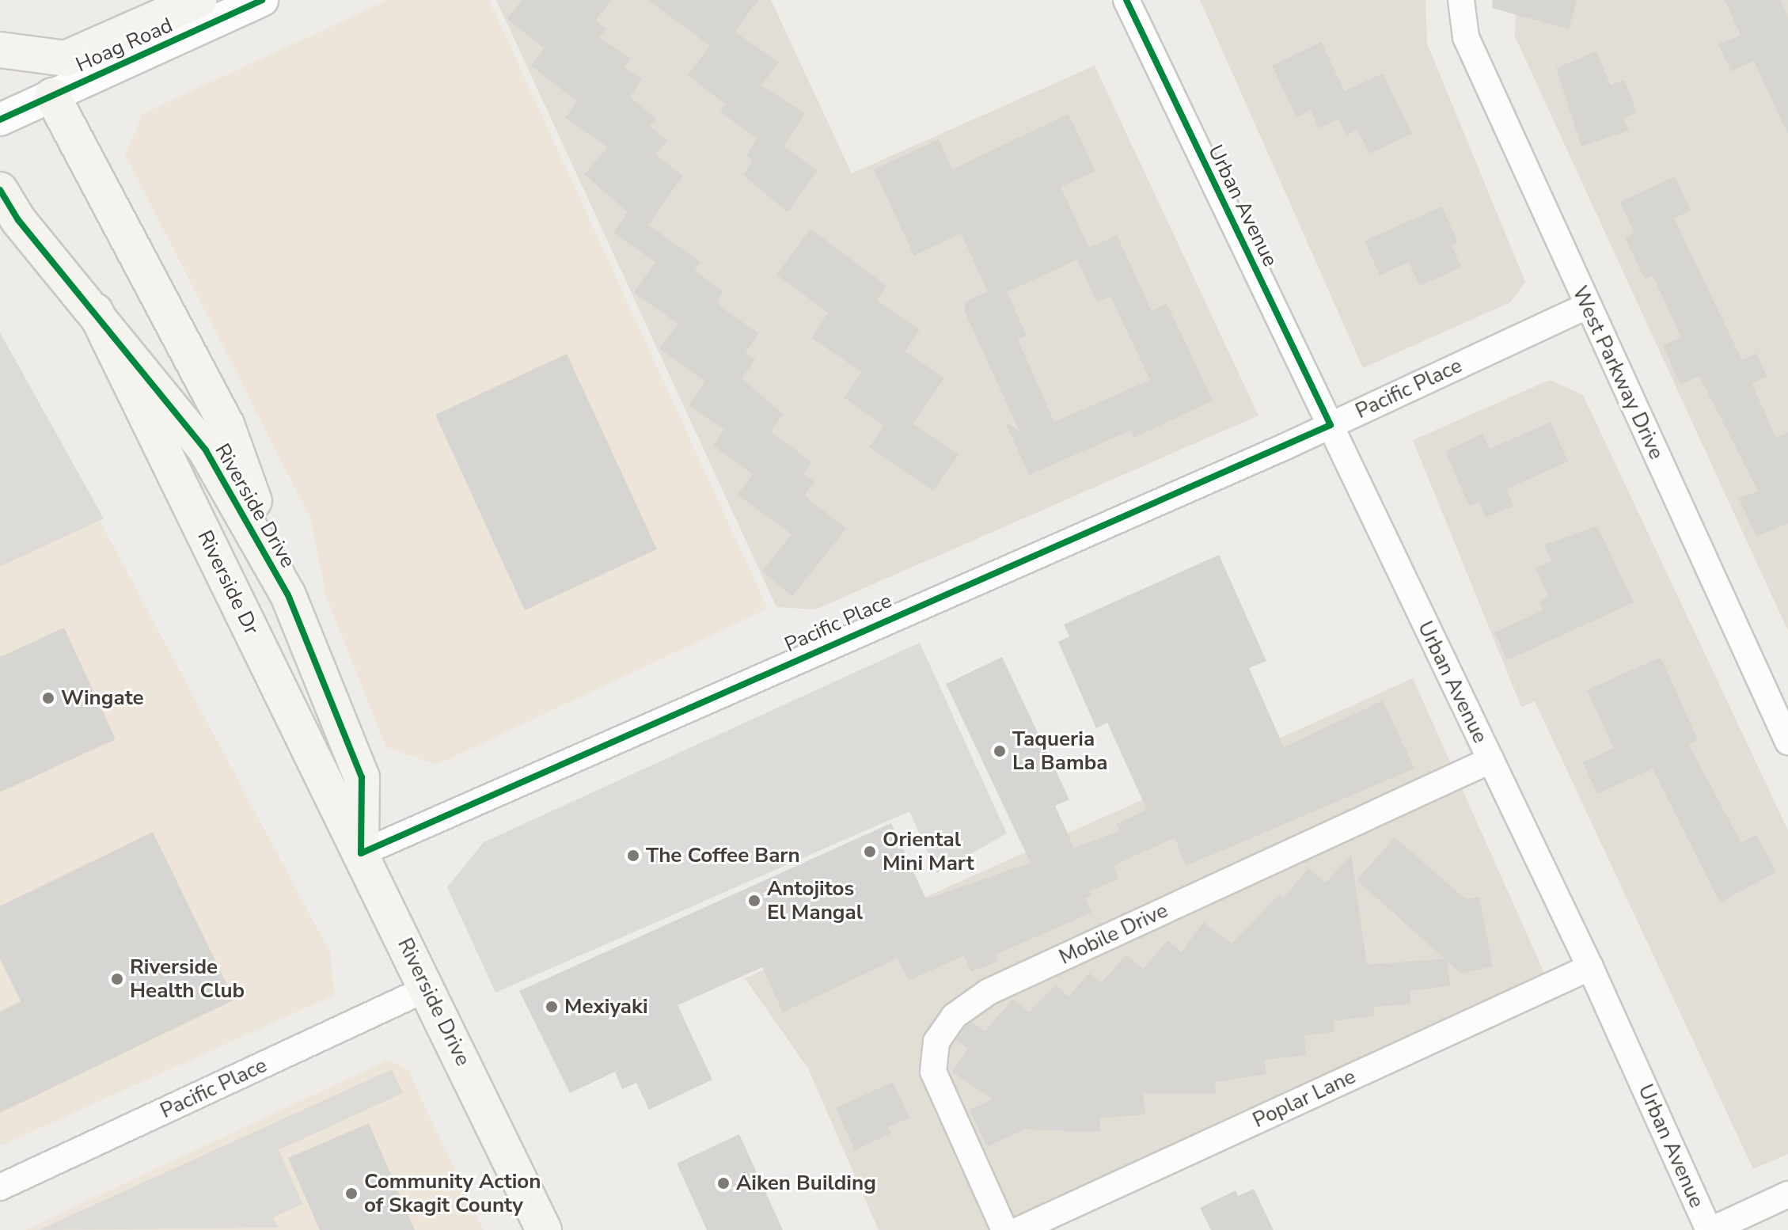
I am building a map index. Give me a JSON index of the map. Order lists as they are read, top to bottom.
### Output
{
  "streets": {
    "main road": ["Riverside Drive", "Riverside Dr"],
    "street": [
      "Hoag Road",
      "Urban Avenue",
      "West Parkway Drive",
      "Pacific Place",
      "Mobile Drive",
      "Poplar Lane"
    ]
  },
  "crossings": [
    ["Urban Avenue", "Pacific Place"],
    ["Urban Avenue", "Mobile Drive"],
    ["Urban Avenue", "Poplar Lane"],
    ["West Parkway Drive", "Pacific Place"],
    ["Pacific Place", "Riverside Drive"],
    ["Pacific Place", "Riverside Dr"],
    ["Riverside Drive", "Riverside Dr"]
  ],
  "places": [
    "Wingate",
    "Taqueria La Bamba",
    "Oriental Mini Mart",
    "The Coffee Barn",
    "Antojitos El Mangal",
    "Riverside Health Club",
    "Mexiyaki",
    "Aiken Building",
    "Community Action of Skagit County"
  ]
}
